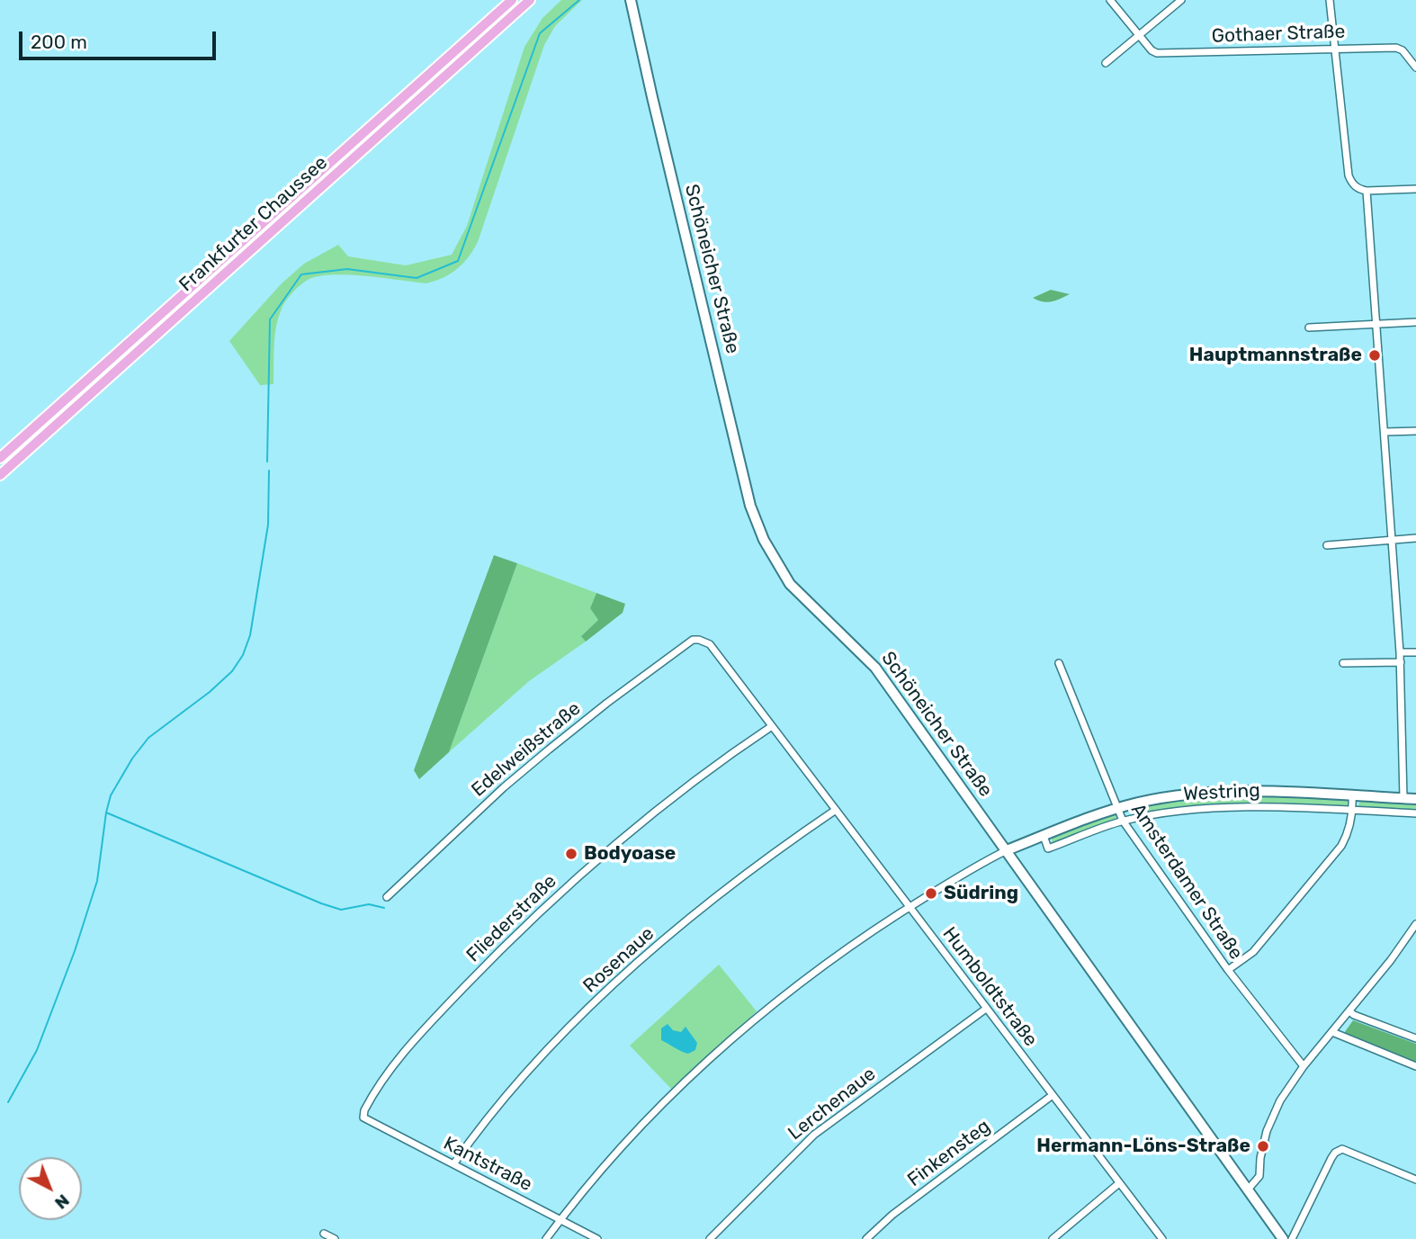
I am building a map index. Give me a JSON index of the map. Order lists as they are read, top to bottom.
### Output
{
  "streets": {
    "main road": ["Frankfurter Chaussee", "Schöneicher Straße", "Westring"],
    "street": [
      "Gothaer Straße",
      "Edelweißstraße",
      "Amsterdamer Straße",
      "Fliederstraße",
      "Rosenaue",
      "Humboldtstraße",
      "Lerchenaue",
      "Finkensteg",
      "Kantstraße"
    ]
  },
  "crossings": [
    ["Schöneicher Straße", "Westring"],
    ["Edelweißstraße", "Humboldtstraße"],
    ["Westring", "Amsterdamer Straße"],
    ["Fliederstraße", "Humboldtstraße"],
    ["Fliederstraße", "Kantstraße"],
    ["Rosenaue", "Humboldtstraße"],
    ["Rosenaue", "Kantstraße"],
    ["Humboldtstraße", "Lerchenaue"],
    ["Humboldtstraße", "Finkensteg"]
  ],
  "places": [
    "Hauptmannstraße",
    "Bodyoase",
    "Südring",
    "Hermann-Löns-Straße"
  ],
  "scale_bar": "200 m",
  "north": "bottom right"
}
